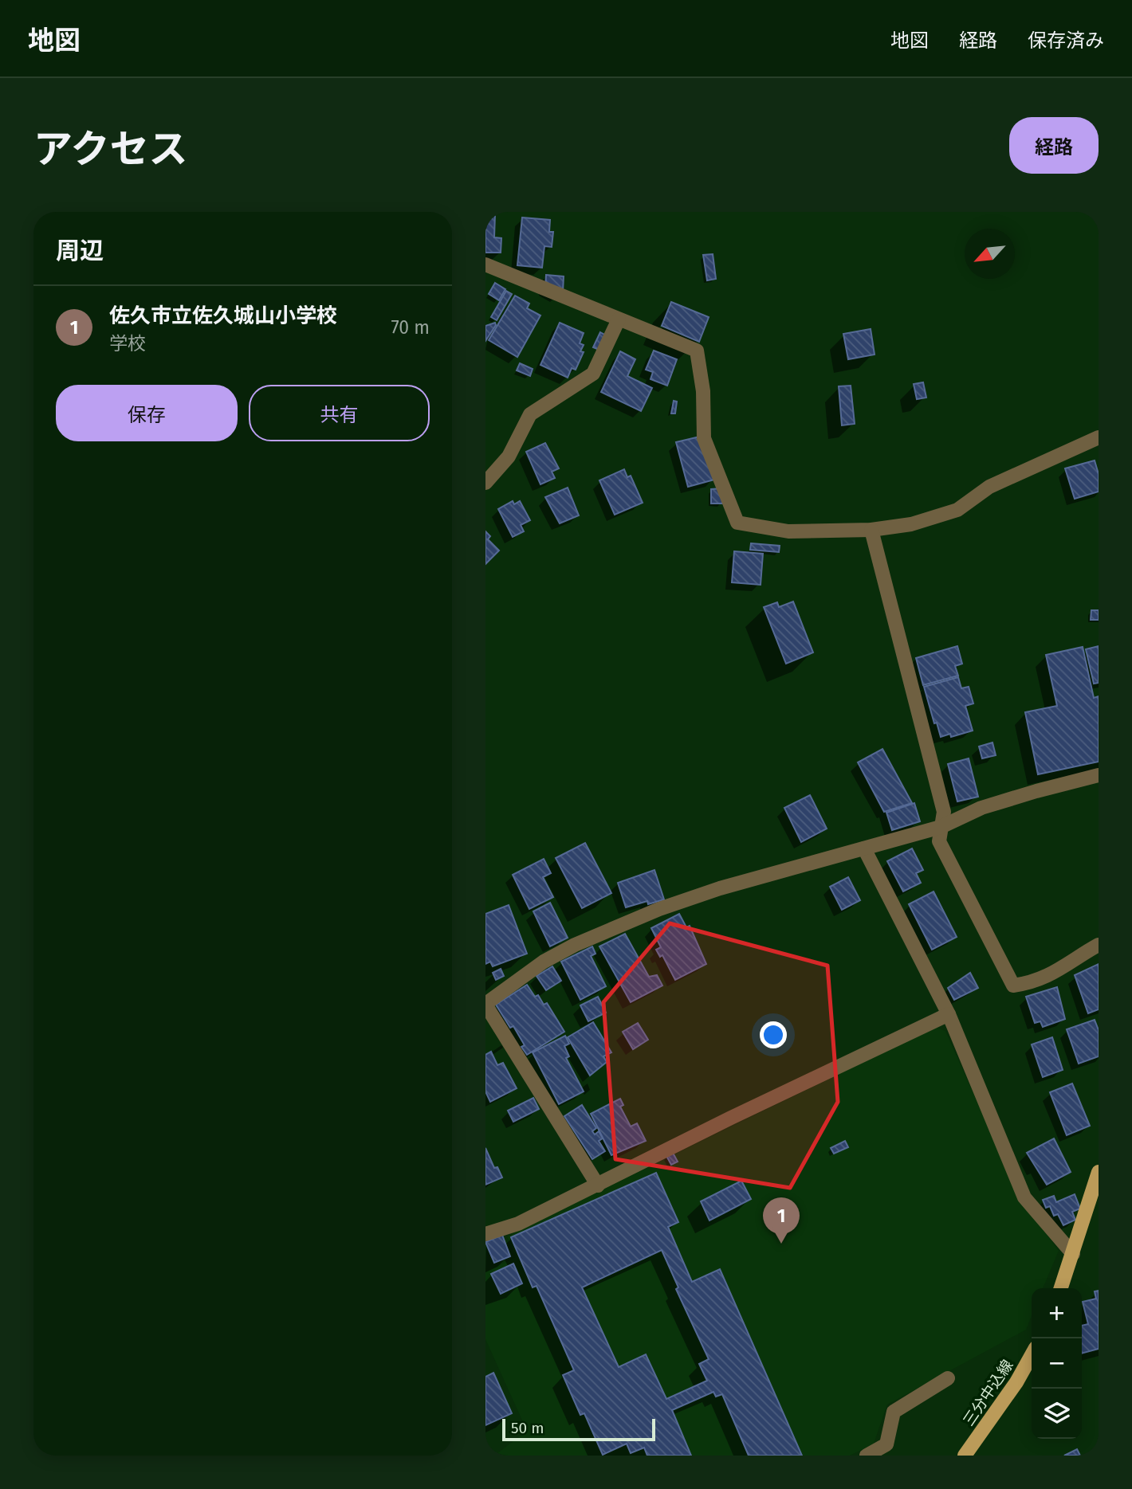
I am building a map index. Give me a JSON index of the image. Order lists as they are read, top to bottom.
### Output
{
  "streets": {
    "main road": ["三分中込線"]
  },
  "scale_bar": "50 m",
  "north": "bottom left",
  "page": {
    "header": "地図",
    "nav": ["地図", "経路", "保存済み"],
    "title": "アクセス",
    "buttons": [
      "経路",
      ["保存", "共有"]
    ],
    "heading": "周辺",
    "list": [
      {
        "mark": "1",
        "name": "佐久市立佐久城山小学校",
        "note": "学校",
        "value": "70 m"
      }
    ],
    "pins": "1",
    "map_buttons": ["+", "−"],
    "scale": "50 m"
  }
}
